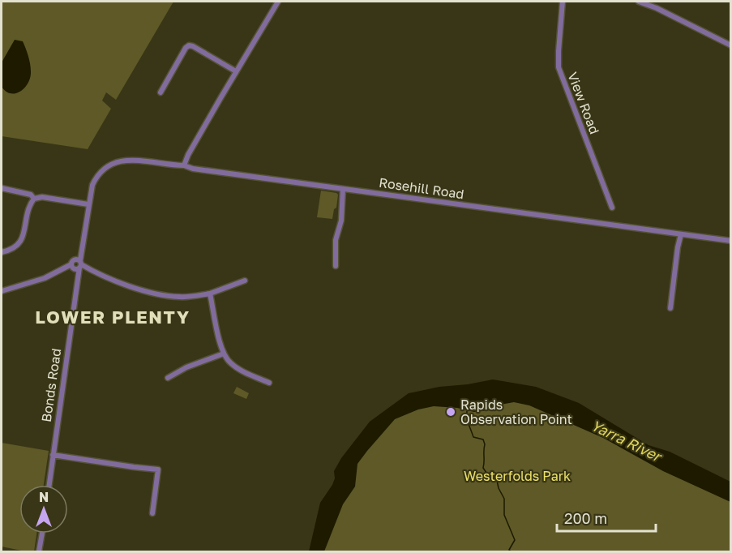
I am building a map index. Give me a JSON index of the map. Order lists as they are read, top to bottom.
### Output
{
  "streets": {
    "street": ["View Road", "Rosehill Road", "Bonds Road"]
  },
  "crossings": [
    ["Rosehill Road", "Bonds Road"]
  ],
  "districts": ["LOWER PLENTY"],
  "water": ["Yarra River"],
  "parks": ["Westerfolds Park"],
  "places": ["Rapids Observation Point"],
  "scale_bar": "200 m",
  "north": "top"
}
